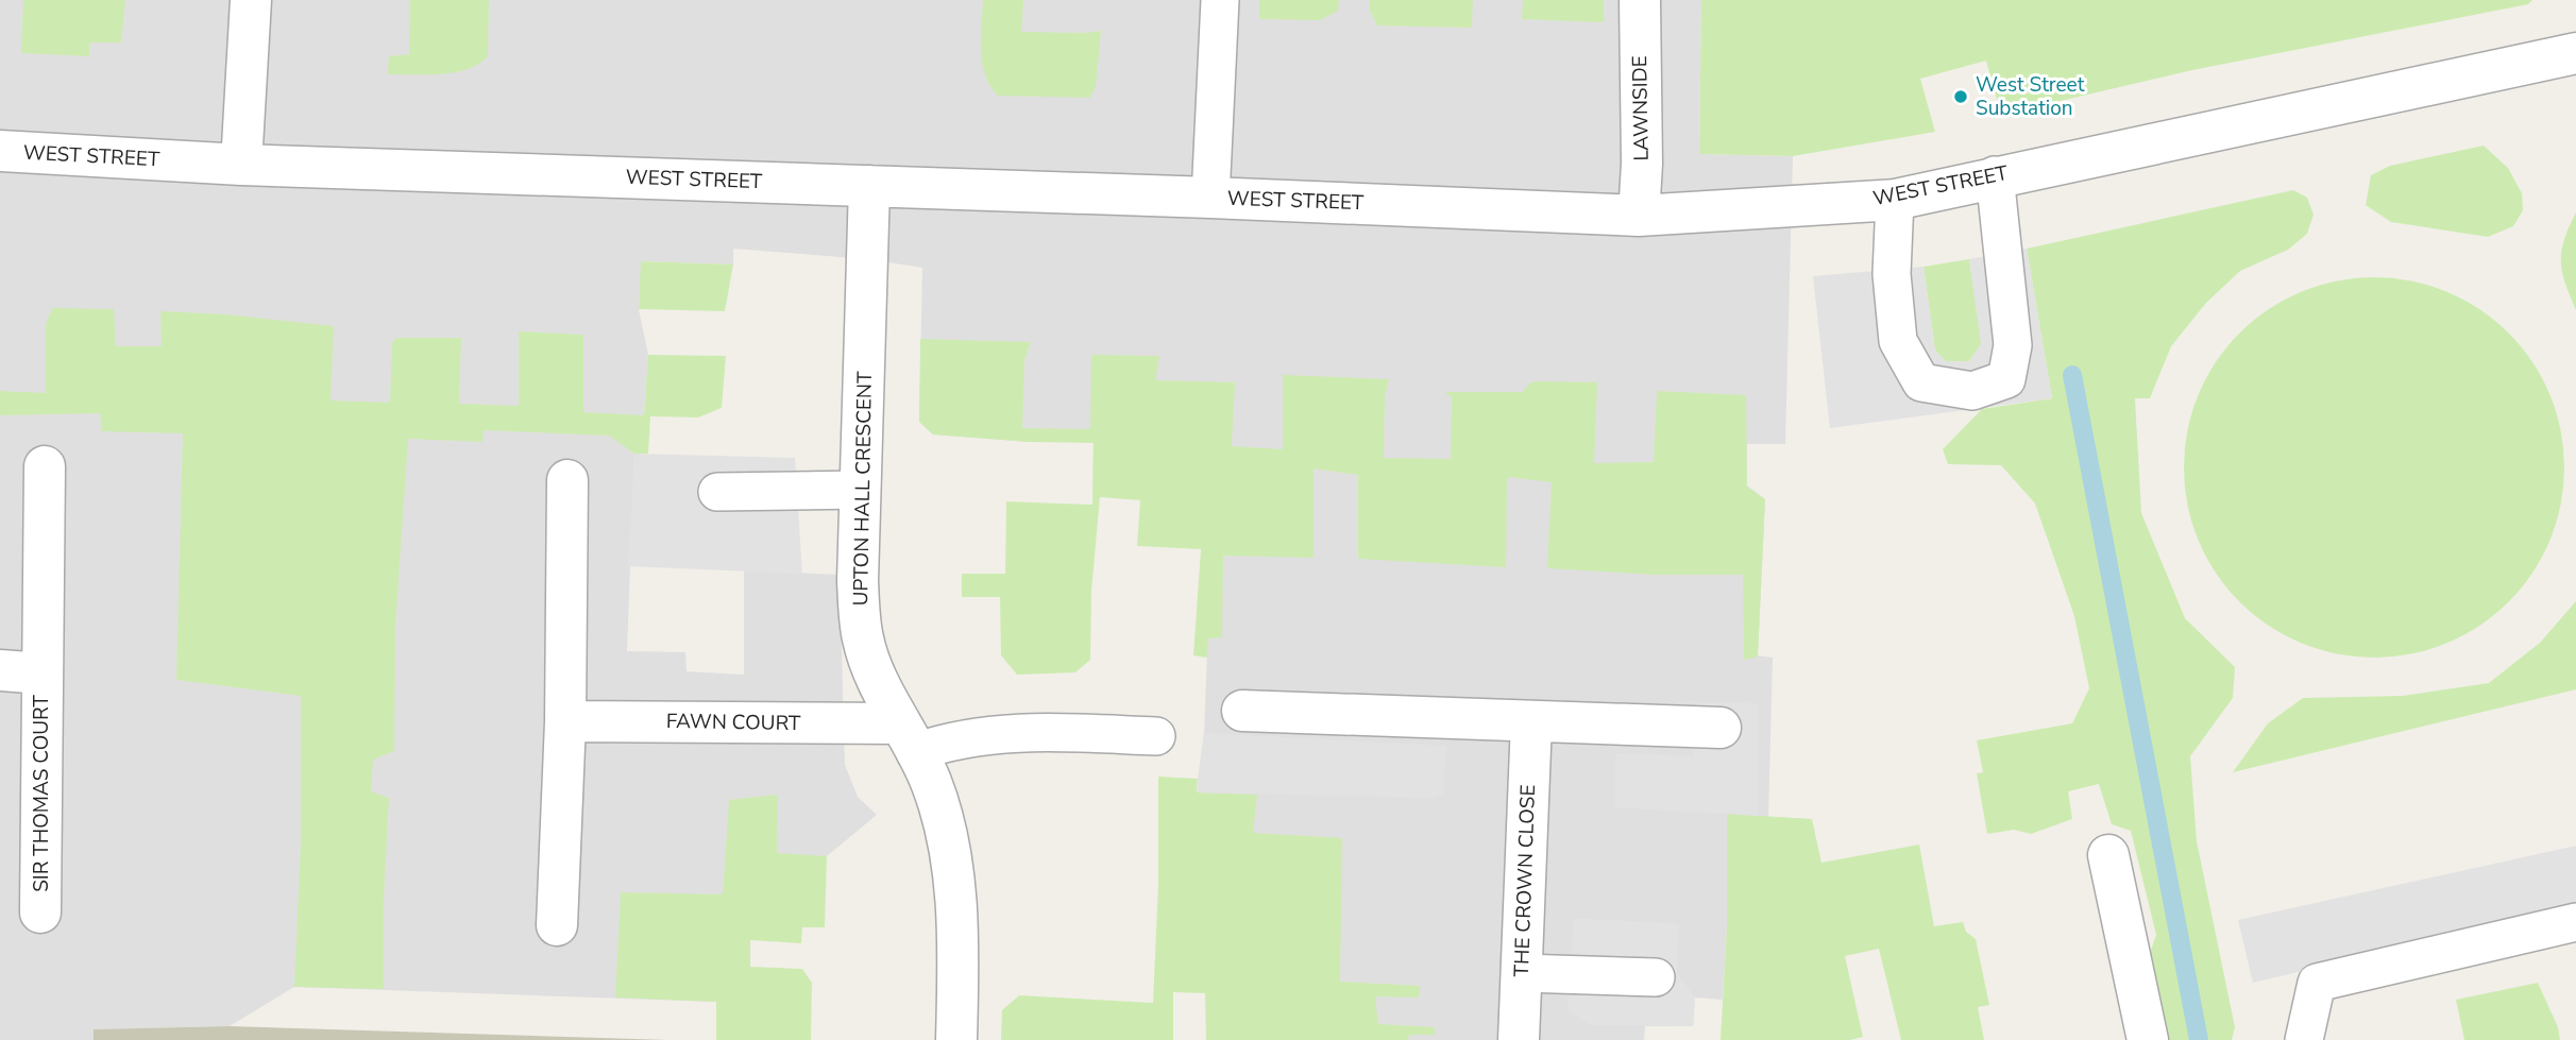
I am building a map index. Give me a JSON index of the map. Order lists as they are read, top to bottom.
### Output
{
  "streets": {
    "street": [
      "LAWNSIDE",
      "WEST STREET",
      "UPTON HALL CRESCENT",
      "FAWN COURT",
      "SIR THOMAS COURT",
      "THE CROWN CLOSE"
    ]
  },
  "crossings": [
    ["LAWNSIDE", "WEST STREET"],
    ["WEST STREET", "UPTON HALL CRESCENT"],
    ["UPTON HALL CRESCENT", "FAWN COURT"]
  ],
  "places": ["West Street Substation"]
}
